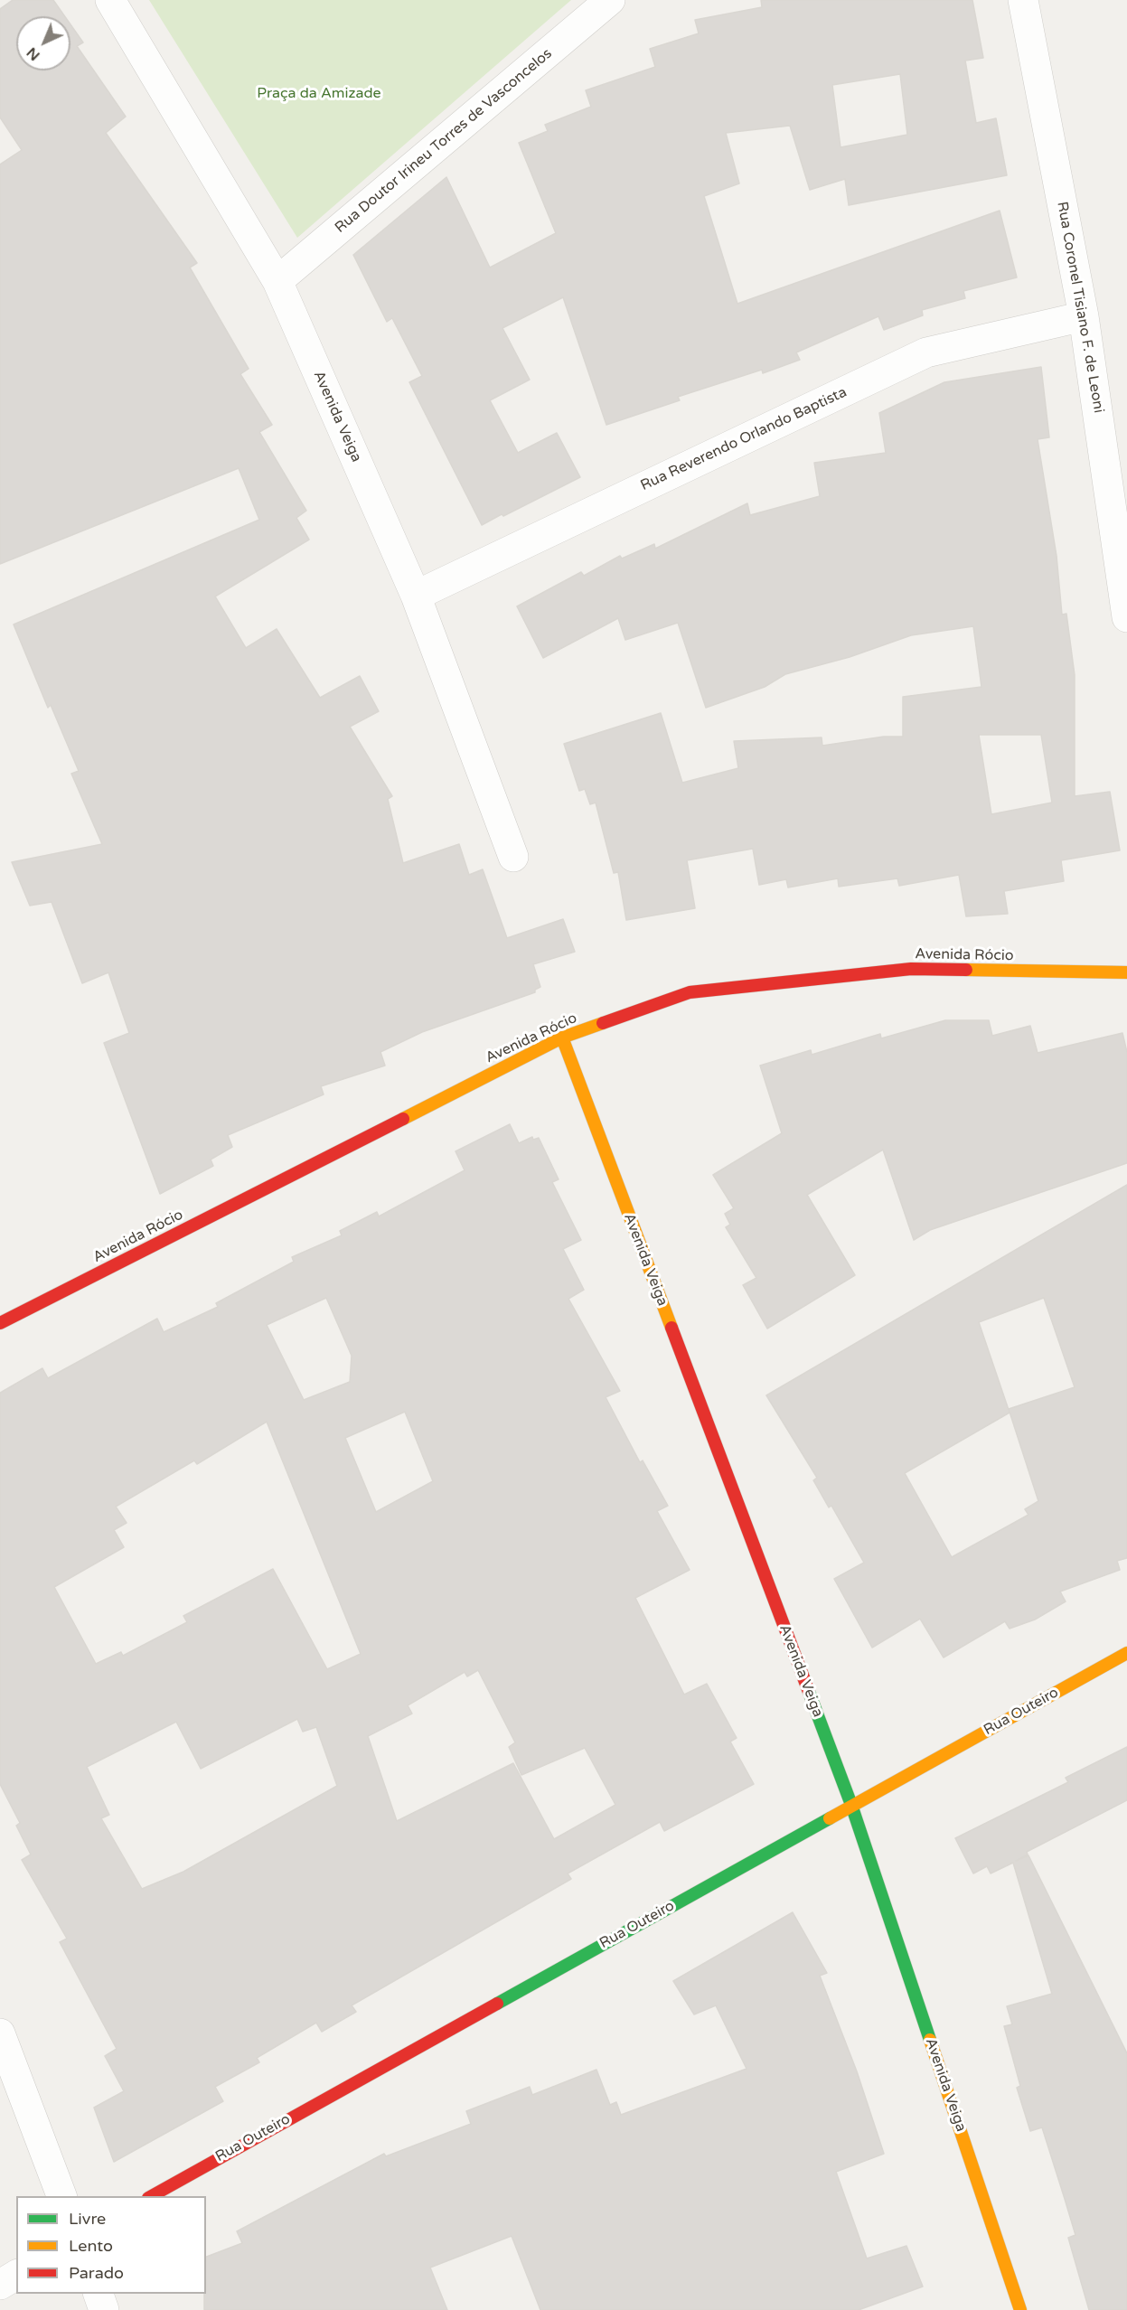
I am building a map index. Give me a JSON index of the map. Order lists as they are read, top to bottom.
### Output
{
  "streets": {
    "street": [
      "Rua Doutor Irineu Torres de Vasconcelos",
      "Rua Coronel Tisiano F. de Leoni",
      "Avenida Veiga",
      "Rua Reverendo Orlando Baptista",
      "Avenida Rócio",
      "Rua Outeiro"
    ]
  },
  "crossings": [
    ["Rua Doutor Irineu Torres de Vasconcelos", "Avenida Veiga"],
    ["Rua Coronel Tisiano F. de Leoni", "Rua Reverendo Orlando Baptista"],
    ["Avenida Veiga", "Rua Reverendo Orlando Baptista"],
    ["Avenida Veiga", "Avenida Rócio"],
    ["Avenida Veiga", "Rua Outeiro"]
  ],
  "parks": ["Praça da Amizade"],
  "legend": ["Livre", "Lento", "Parado"],
  "north": "bottom left"
}
